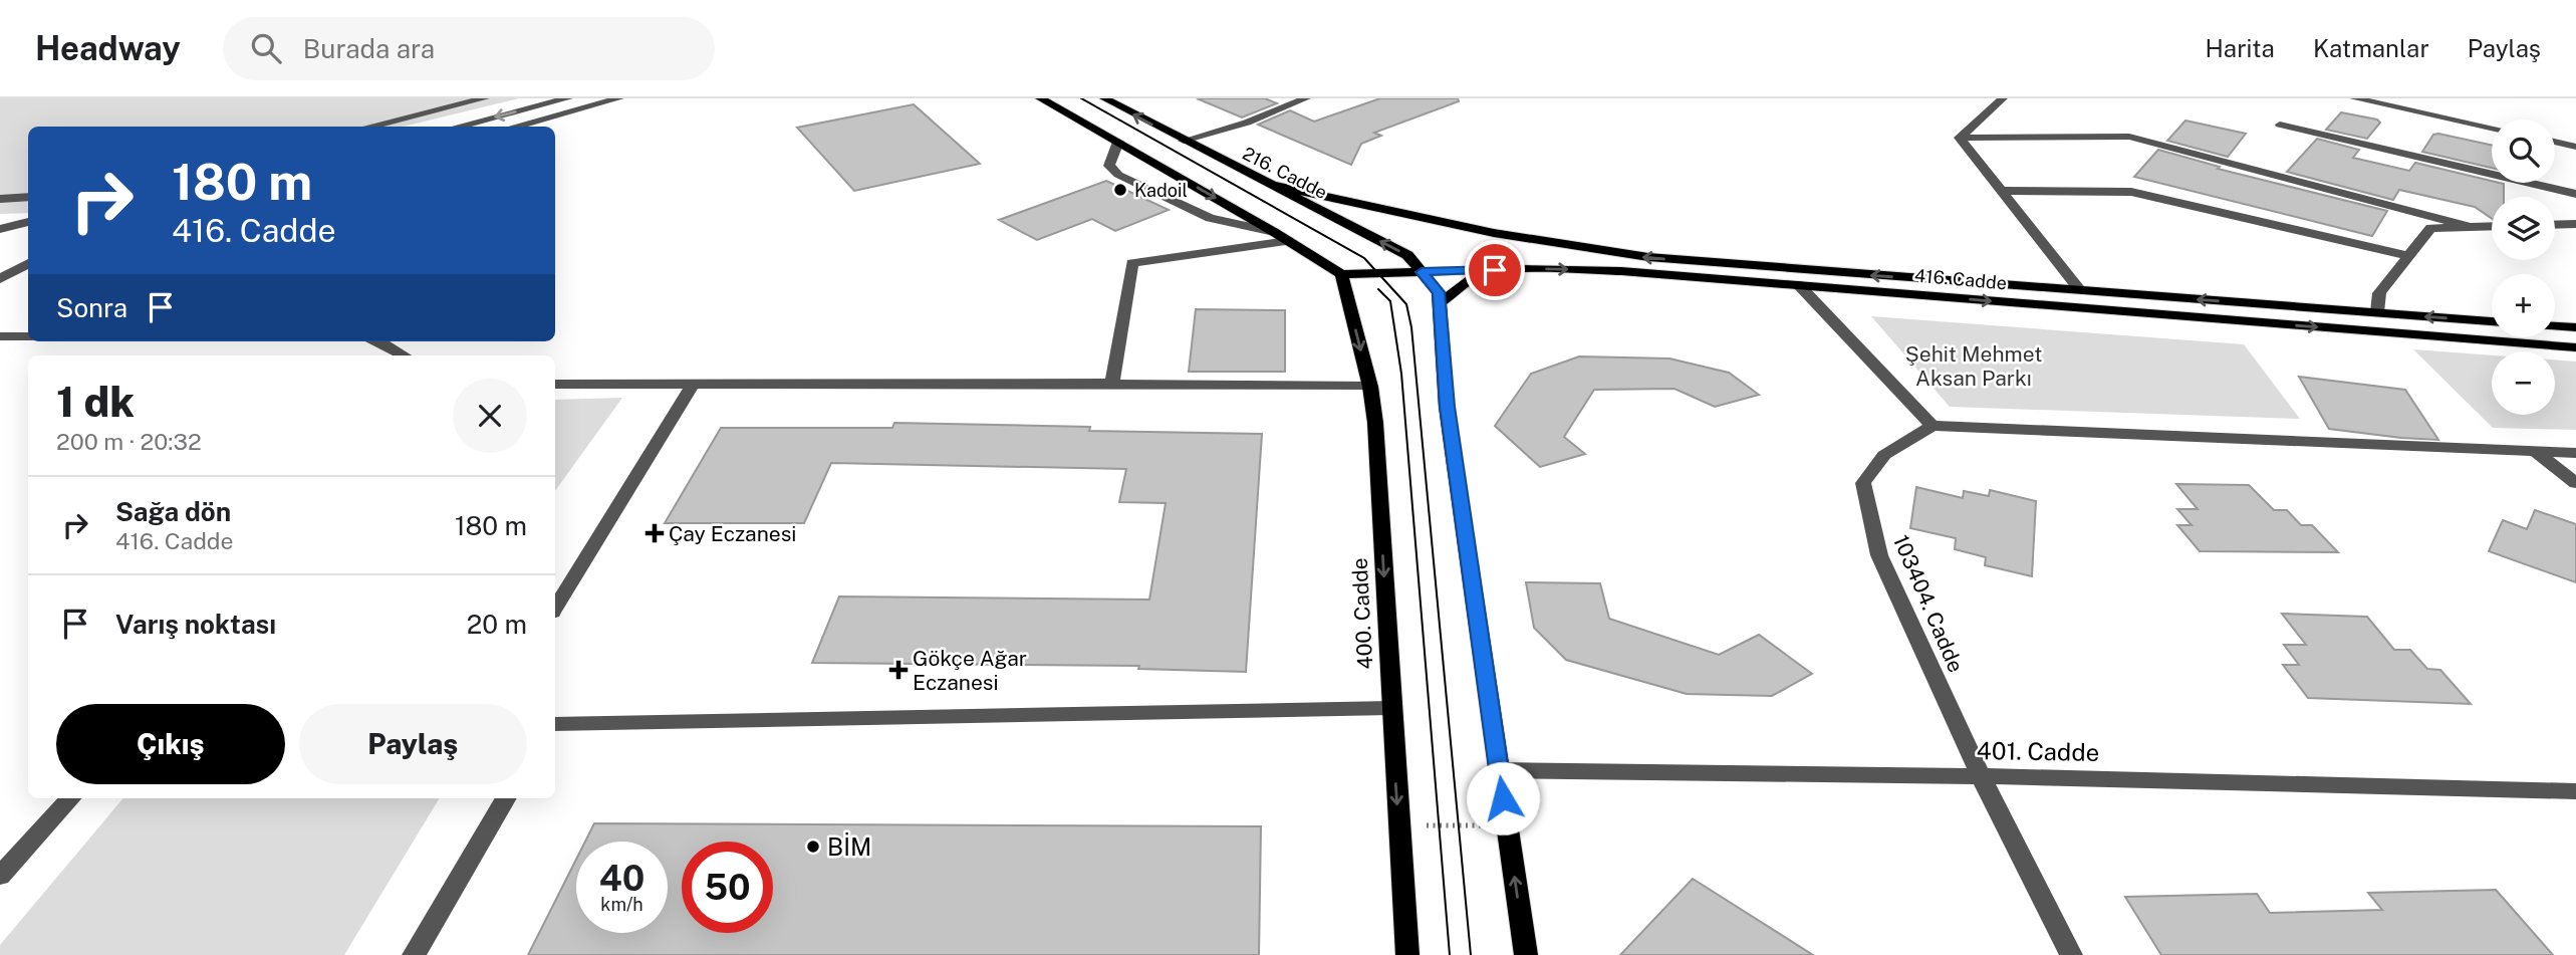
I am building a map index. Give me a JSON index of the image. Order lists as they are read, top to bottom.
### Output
{
  "streets": {
    "main road": ["216. Cadde", "416. Cadde", "400. Cadde"],
    "street": ["103404. Cadde", "401. Cadde"]
  },
  "crossings": [
    ["216. Cadde", "416. Cadde"],
    ["416. Cadde", "400. Cadde"],
    ["103404. Cadde", "401. Cadde"]
  ],
  "parks": ["Şehit Mehmet Aksan Parkı"],
  "places": {
    "other": ["Kadoil", "BİM"],
    "health": ["Çay Eczanesi", "Gökçe Ağar Eczanesi"]
  },
  "page": {
    "header": "Headway",
    "search": "Burada ara",
    "nav": ["Harita", "Katmanlar", "Paylaş"],
    "map_buttons": ["+", "−"],
    "turn": ["180 m", "416. Cadde"],
    "then": "Sonra",
    "heading": ["1 dk", "200 m · 20:32"],
    "list": [
      {
        "name": "Sağa dön",
        "note": "416. Cadde",
        "value": "180 m"
      },
      {
        "name": "Varış noktası",
        "value": "20 m"
      }
    ],
    "buttons": ["Çıkış", "Paylaş"],
    "speed": "40 km/h",
    "limit": "50"
  }
}
